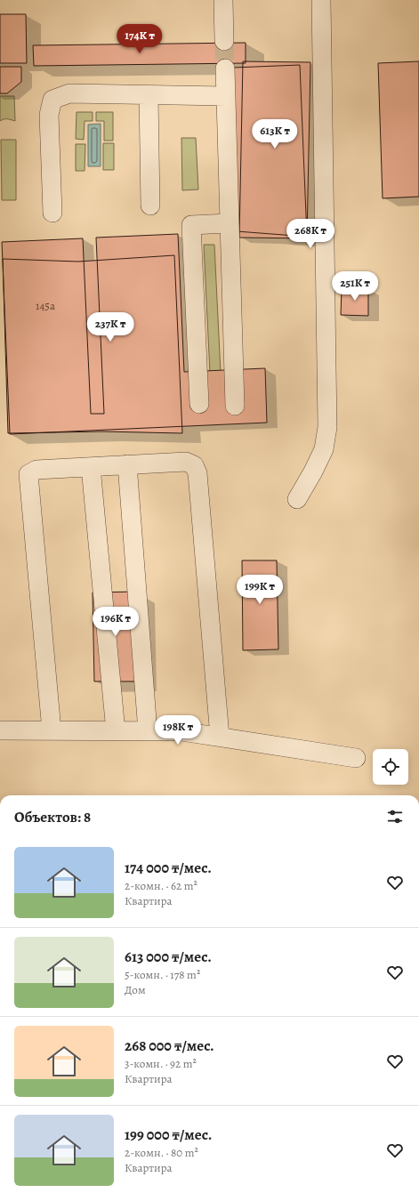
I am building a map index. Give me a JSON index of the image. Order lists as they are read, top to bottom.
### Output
{
  "house_numbers": ["145а"],
  "page": {
    "price": [
      "174K ₸",
      "613K ₸",
      "268K ₸",
      "251K ₸",
      "237K ₸",
      "199K ₸",
      "196K ₸",
      "198K ₸"
    ],
    "heading": "Объектов: 8",
    "list": [
      {
        "name": "174 000 ₸/мес.",
        "note": "2-комн. · 62 m² · Квартира"
      },
      {
        "name": "613 000 ₸/мес.",
        "note": "5-комн. · 178 m² · Дом"
      },
      {
        "name": "268 000 ₸/мес.",
        "note": "3-комн. · 92 m² · Квартира"
      },
      {
        "name": "199 000 ₸/мес.",
        "note": "2-комн. · 80 m² · Квартира"
      }
    ]
  }
}
